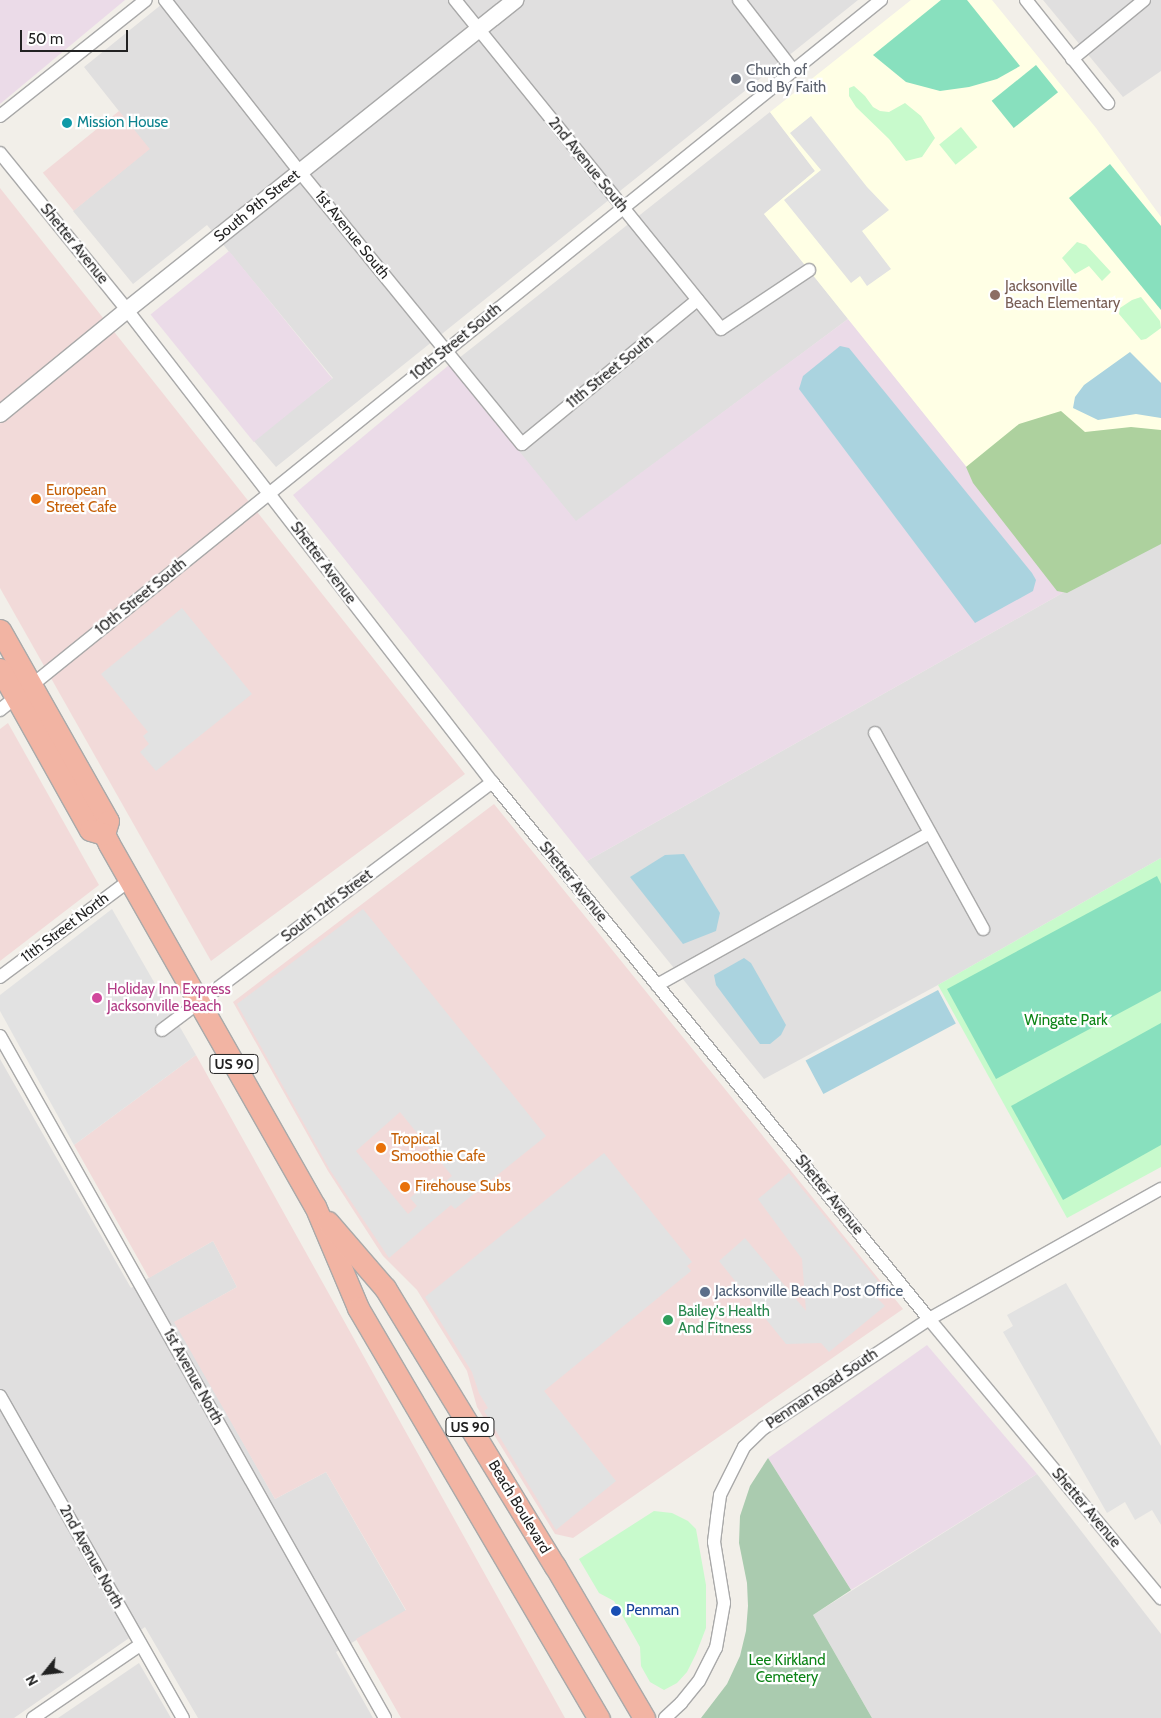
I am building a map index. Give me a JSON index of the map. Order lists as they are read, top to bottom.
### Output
{
  "streets": {
    "highway": ["US 90", "Beach Boulevard"],
    "street": [
      "2nd Avenue South",
      "South 9th Street",
      "1st Avenue South",
      "Shetter Avenue",
      "10th Street South",
      "11th Street South",
      "South 12th Street",
      "11th Street North",
      "1st Avenue North",
      "Penman Road South",
      "2nd Avenue North"
    ]
  },
  "crossings": [
    ["2nd Avenue South", "South 9th Street"],
    ["2nd Avenue South", "10th Street South"],
    ["2nd Avenue South", "11th Street South"],
    ["South 9th Street", "1st Avenue South"],
    ["South 9th Street", "Shetter Avenue"],
    ["1st Avenue South", "10th Street South"],
    ["1st Avenue South", "11th Street South"],
    ["Shetter Avenue", "10th Street South"],
    ["Shetter Avenue", "South 12th Street"],
    ["Shetter Avenue", "Penman Road South"],
    ["10th Street South", "US 90"],
    ["South 12th Street", "US 90"],
    ["11th Street North", "US 90"],
    ["US 90", "Beach Boulevard"]
  ],
  "parks": ["Wingate Park", "Lee Kirkland Cemetery"],
  "places": [
    "Church of God By Faith",
    "Mission House",
    "Jacksonville Beach Elementary",
    "European Street Cafe",
    "Holiday Inn Express Jacksonville Beach",
    "Tropical Smoothie Cafe",
    "Firehouse Subs",
    "Jacksonville Beach Post Office",
    "Bailey's Health And Fitness",
    "Penman"
  ],
  "scale_bar": "50 m",
  "north": "bottom left"
}
